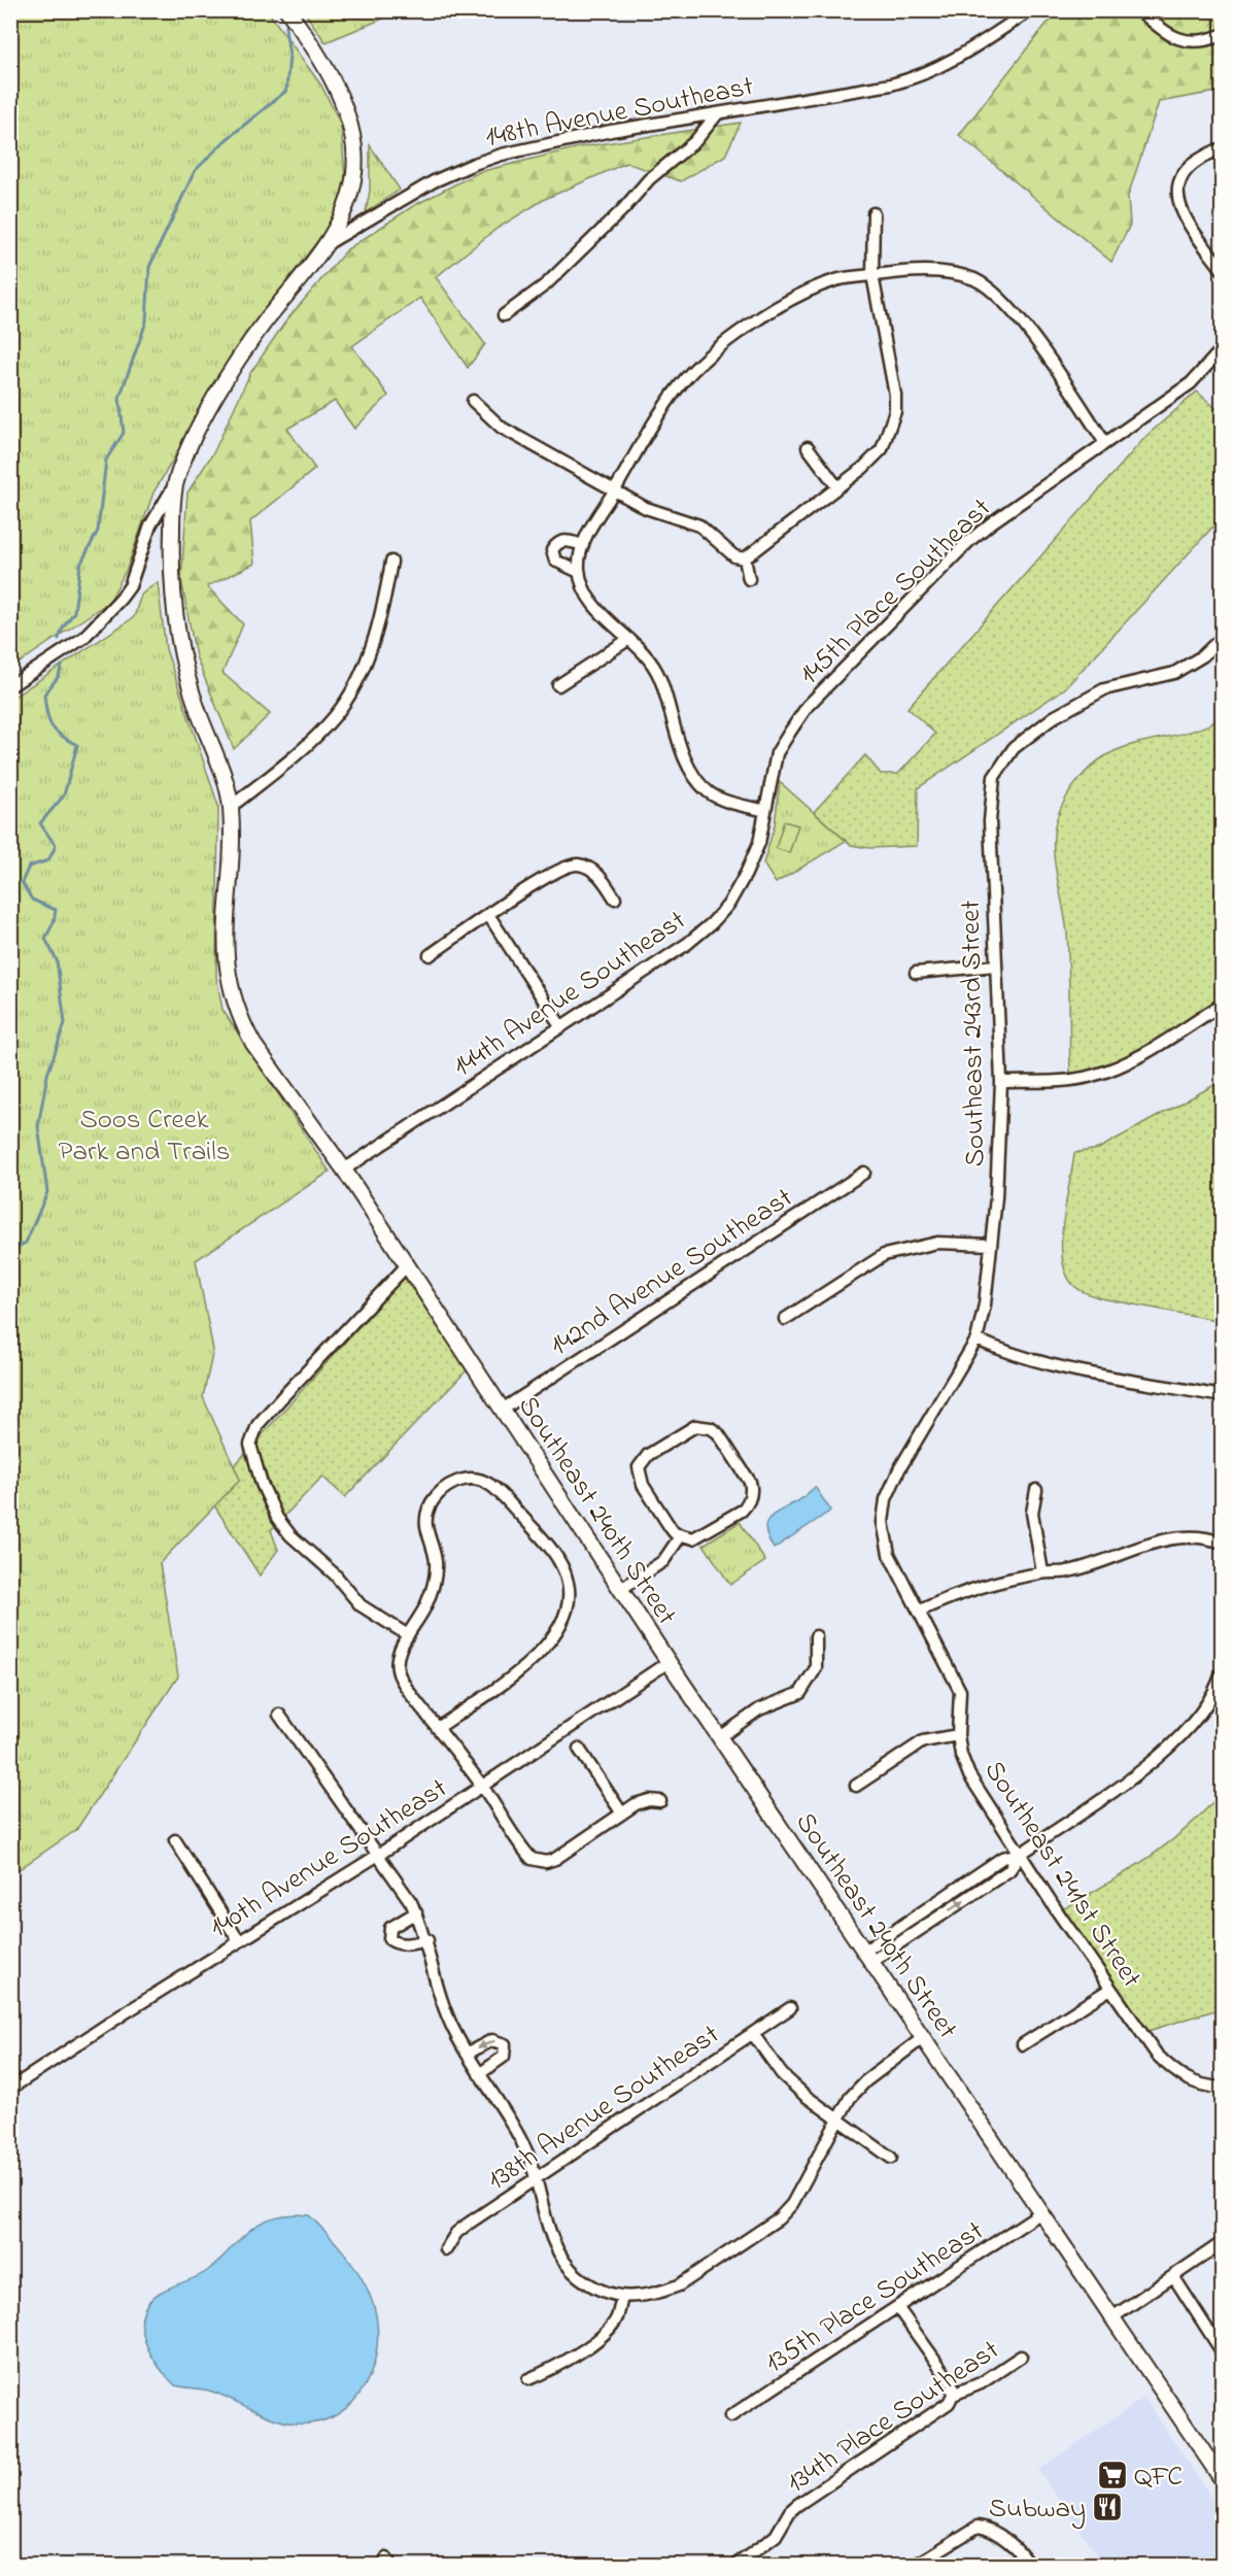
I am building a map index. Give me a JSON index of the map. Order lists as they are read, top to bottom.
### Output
{
  "streets": {
    "main road": ["148th Avenue Southeast", "Southeast 240th Street"],
    "street": [
      "145th Place Southeast",
      "144th Avenue Southeast",
      "Southeast 243rd Street",
      "142nd Avenue Southeast",
      "140th Avenue Southeast",
      "Southeast 241st Street",
      "138th Avenue Southeast",
      "135th Place Southeast",
      "134th Place Southeast"
    ]
  },
  "crossings": [
    ["148th Avenue Southeast", "Southeast 240th Street"],
    ["145th Place Southeast", "144th Avenue Southeast"],
    ["144th Avenue Southeast", "Southeast 240th Street"],
    ["Southeast 243rd Street", "Southeast 241st Street"],
    ["142nd Avenue Southeast", "Southeast 240th Street"],
    ["Southeast 240th Street", "140th Avenue Southeast"],
    ["Southeast 240th Street", "135th Place Southeast"]
  ],
  "parks": ["Soos Creek Park and Trails"],
  "places": {
    "supermarket": ["QFC"],
    "restaurant": ["Subway"]
  }
}
